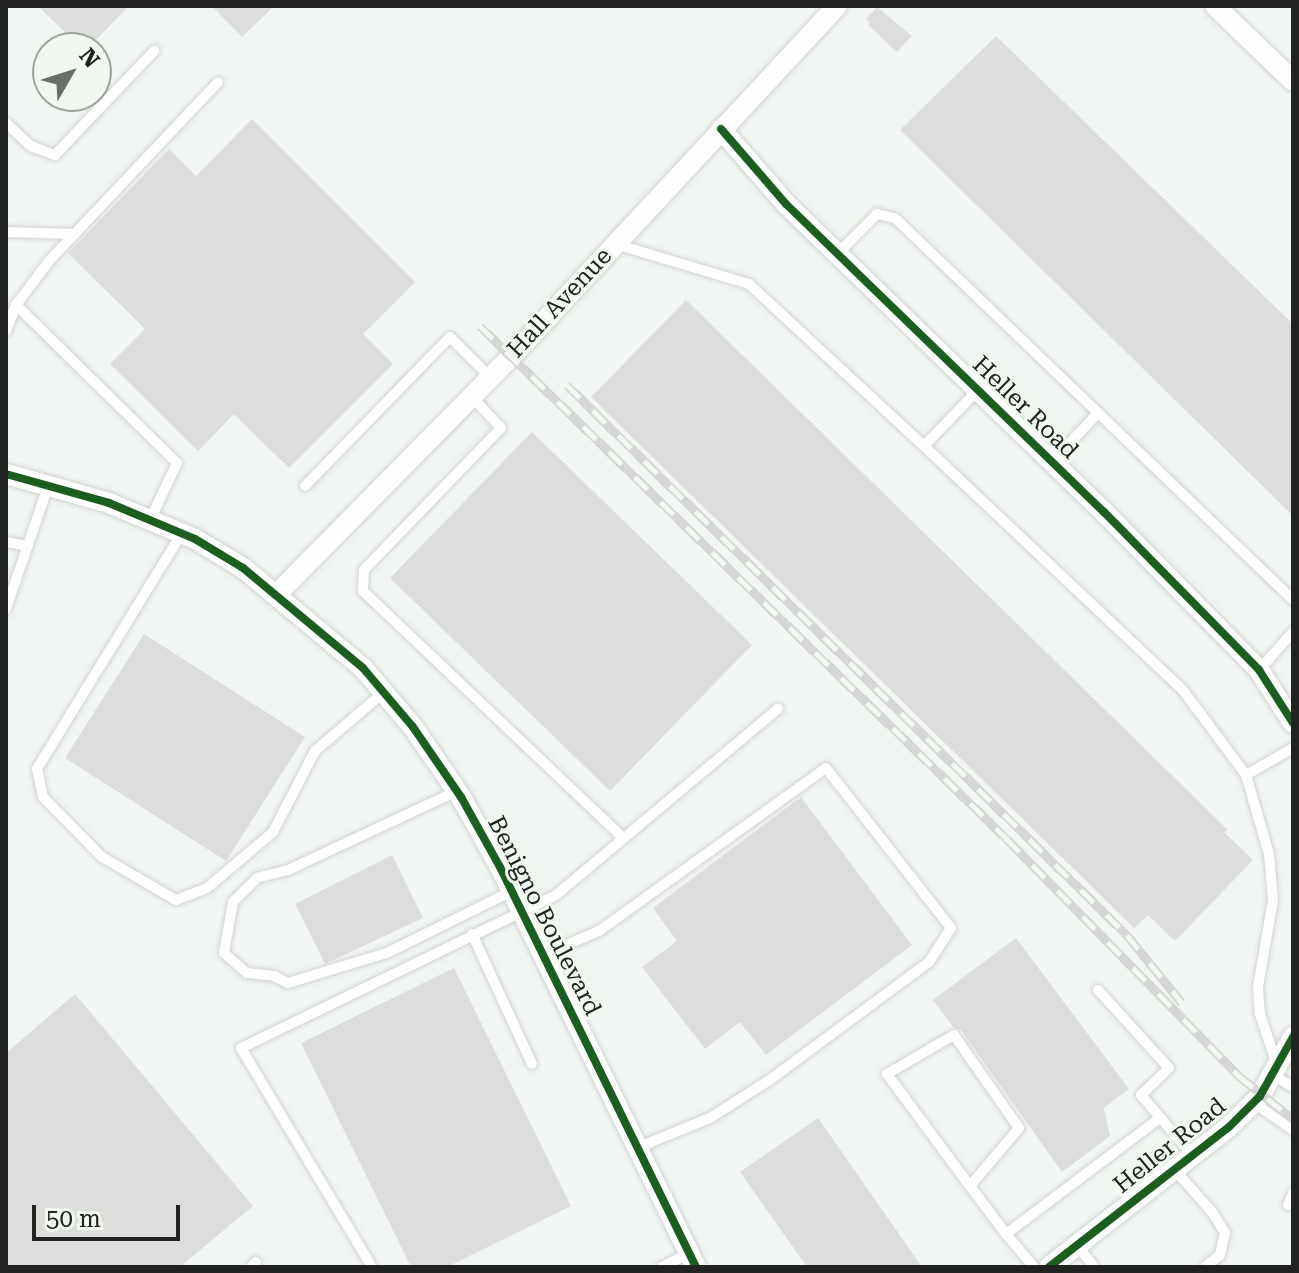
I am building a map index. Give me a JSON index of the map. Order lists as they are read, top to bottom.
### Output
{
  "streets": {
    "street": ["Hall Avenue", "Heller Road", "Benigno Boulevard"]
  },
  "crossings": [
    ["Hall Avenue", "Heller Road"],
    ["Hall Avenue", "Benigno Boulevard"]
  ],
  "scale_bar": "50 m",
  "north": "top right"
}
